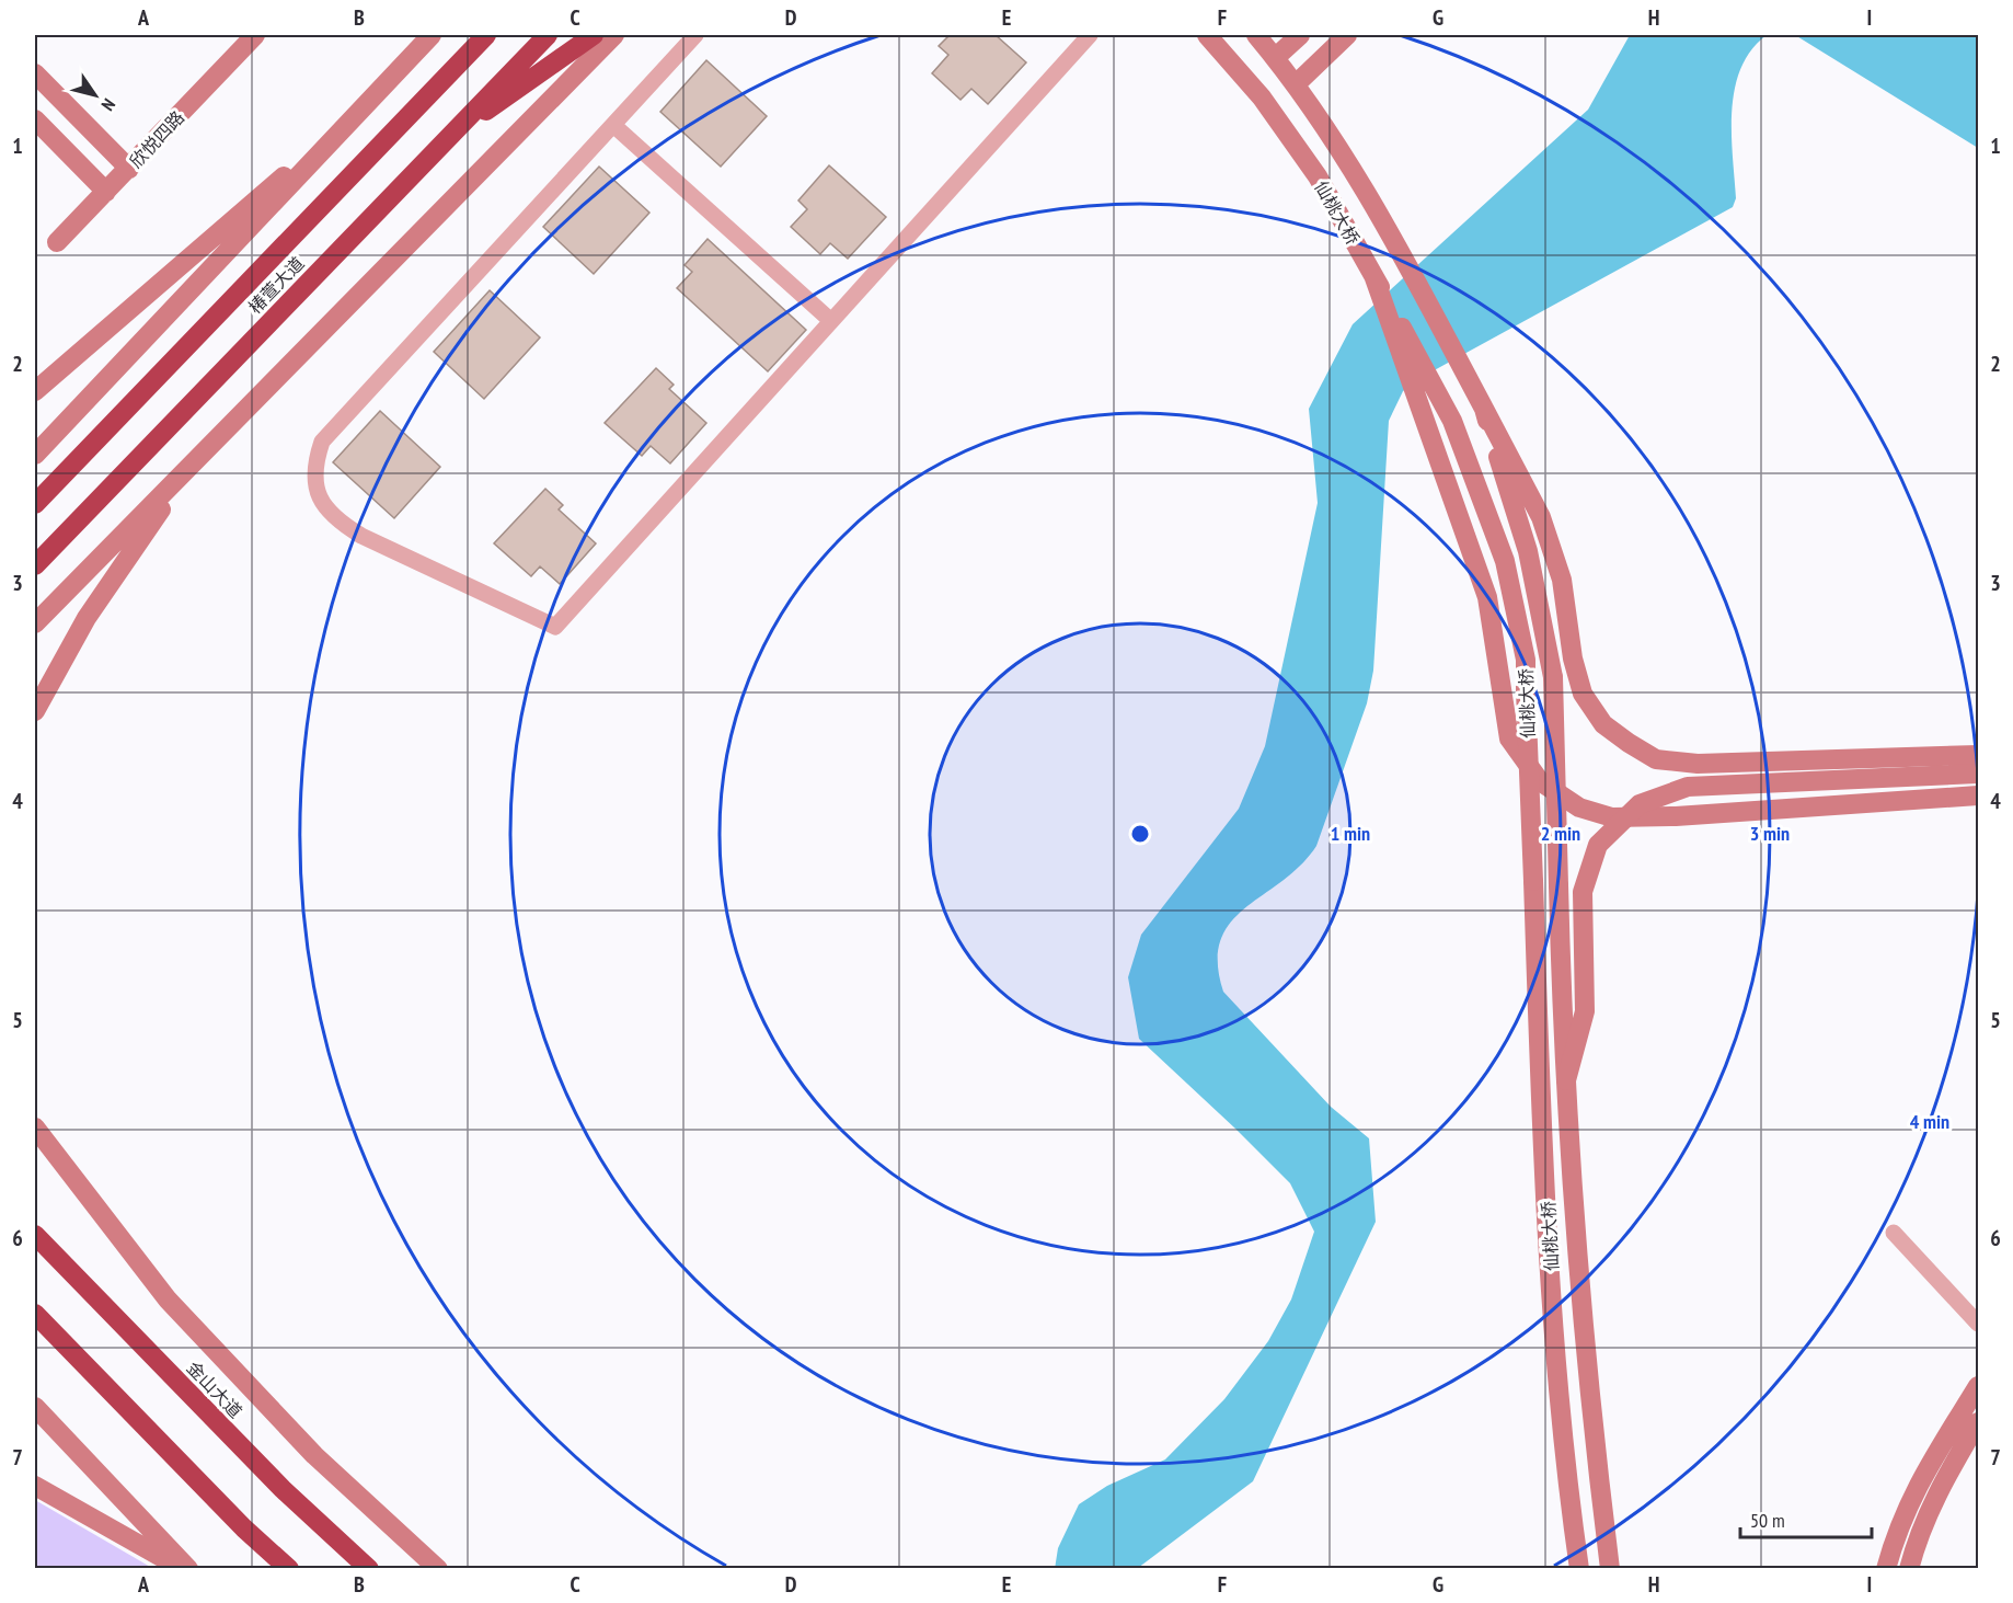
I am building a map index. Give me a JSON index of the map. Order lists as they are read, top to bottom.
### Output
{
  "streets": {
    "highway": ["椿萱大道", "金山大道"],
    "main road": ["欣悦四路", "仙桃大桥"]
  },
  "scale_bar": "50 m",
  "north": "bottom right",
  "grid": {
    "columns": [
      "A",
      "B",
      "C",
      "D",
      "E",
      "F",
      "G",
      "H",
      "I"
    ],
    "rows": [
      "1",
      "2",
      "3",
      "4",
      "5",
      "6",
      "7"
    ]
  },
  "rings": [
    "1 min",
    "2 min",
    "3 min",
    "4 min"
  ]
}
